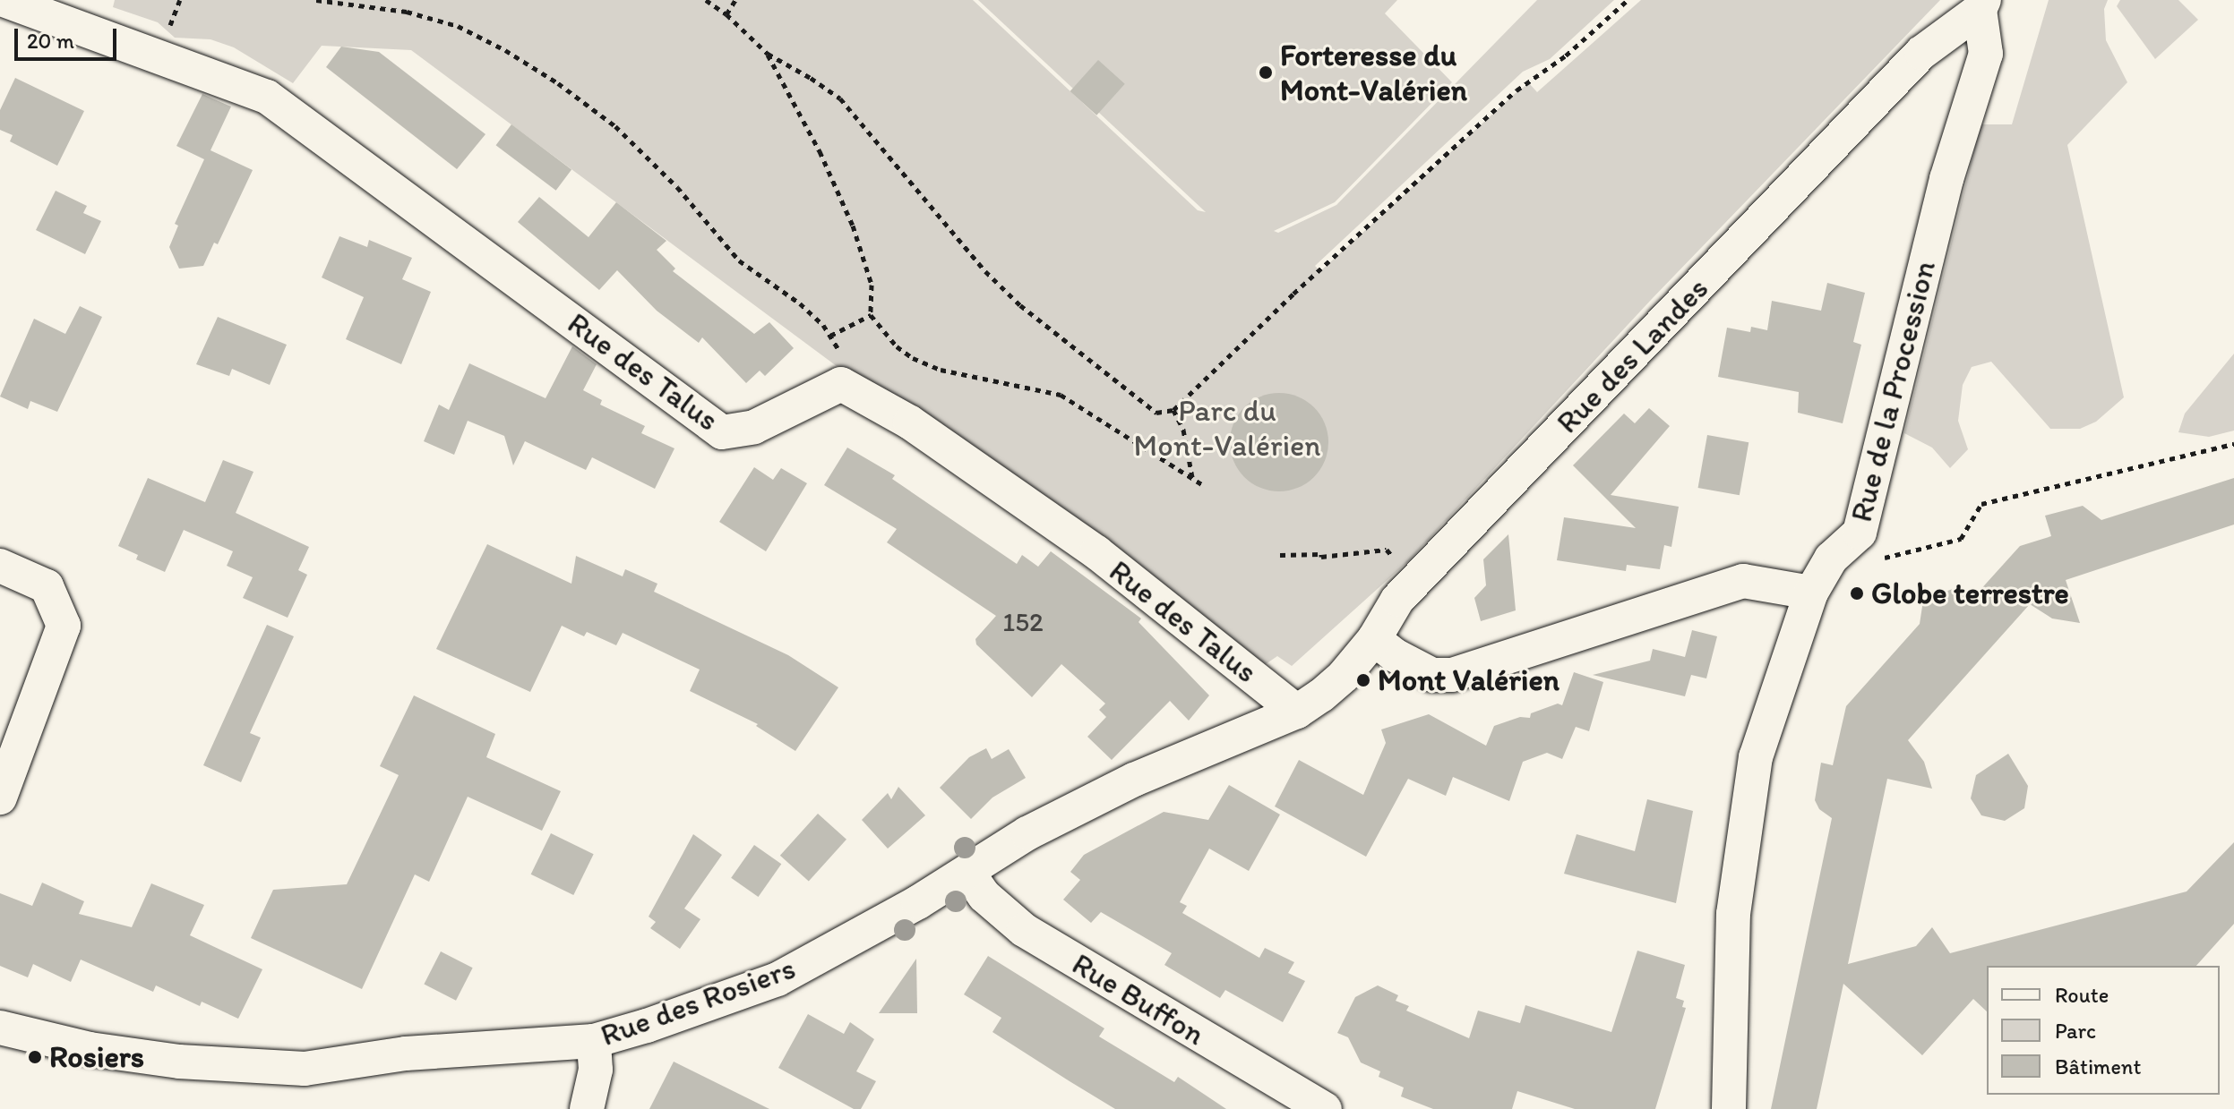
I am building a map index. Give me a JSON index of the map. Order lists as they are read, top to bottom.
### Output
{
  "streets": {
    "street": [
      "Rue des Landes",
      "Rue des Talus",
      "Rue de la Procession",
      "Rue Buffon",
      "Rue des Rosiers"
    ]
  },
  "crossings": [
    ["Rue des Landes", "Rue des Talus"],
    ["Rue des Landes", "Rue de la Procession"],
    ["Rue des Landes", "Rue des Rosiers"],
    ["Rue des Talus", "Rue des Rosiers"],
    ["Rue Buffon", "Rue des Rosiers"]
  ],
  "parks": ["Parc du Mont-Valérien"],
  "places": [
    "Forteresse du Mont-Valérien",
    "Globe terrestre",
    "Mont Valérien",
    "Rosiers"
  ],
  "house_numbers": ["152"],
  "legend": ["Route", "Parc", "Bâtiment"],
  "scale_bar": "20 m"
}
